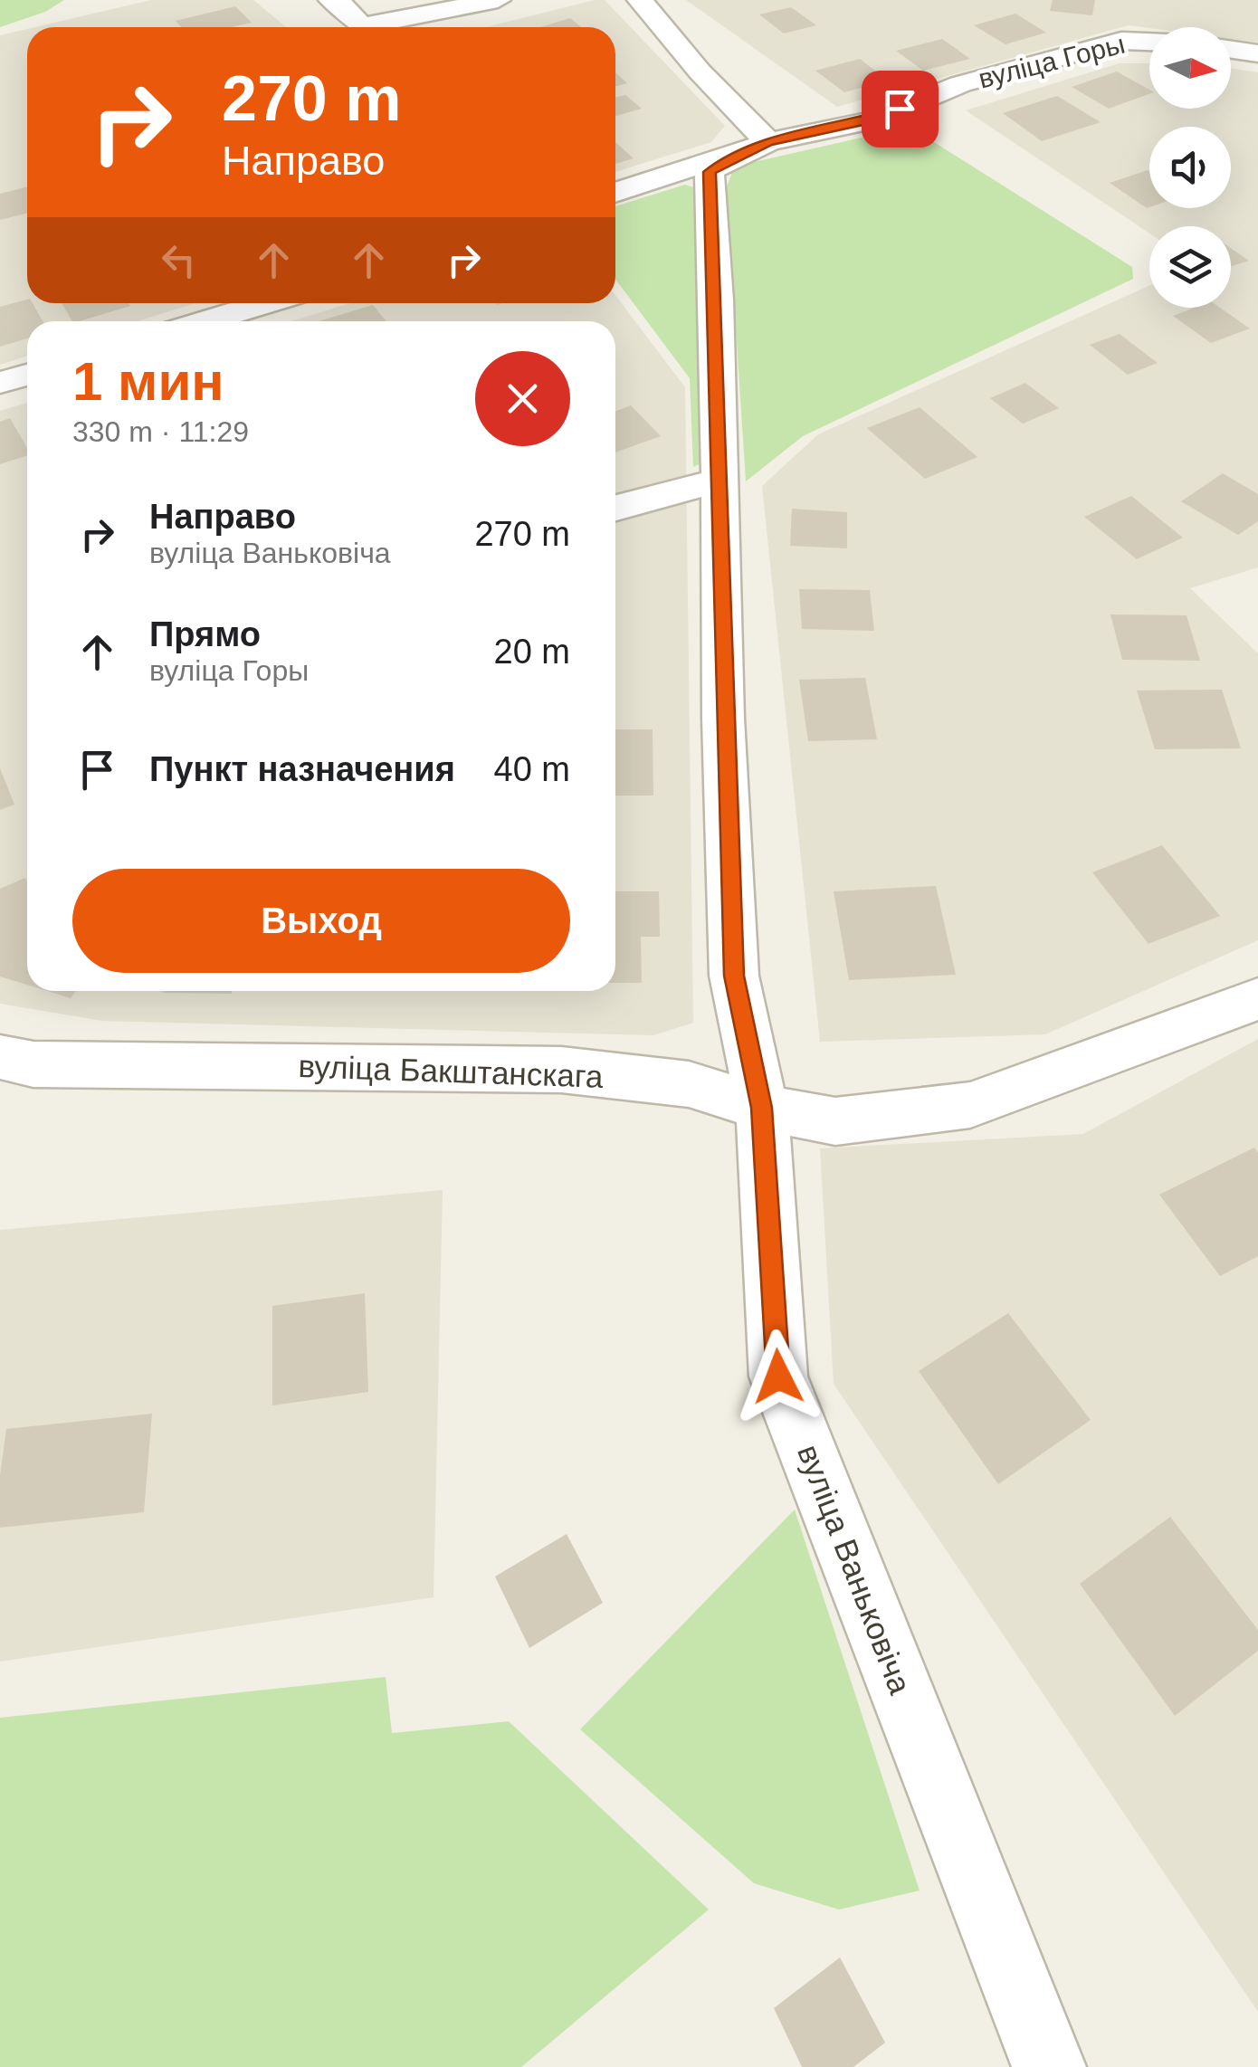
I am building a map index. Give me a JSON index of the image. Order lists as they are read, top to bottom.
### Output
{
  "streets": {
    "street": ["вуліца Горы", "вуліца Бакштанскага", "вуліца Ваньковіча"]
  },
  "crossings": [
    ["вуліца Горы", "вуліца Ваньковіча"],
    ["вуліца Бакштанскага", "вуліца Ваньковіча"]
  ],
  "north": "right",
  "page": {
    "turn": ["270 m", "Направо"],
    "heading": ["1 мин", "330 m · 11:29"],
    "list": [
      {
        "name": "Направо",
        "note": "вуліца Ваньковіча",
        "value": "270 m"
      },
      {
        "name": "Прямо",
        "note": "вуліца Горы",
        "value": "20 m"
      },
      {
        "name": "Пункт назначения",
        "value": "40 m"
      }
    ],
    "buttons": "Выход"
  }
}
